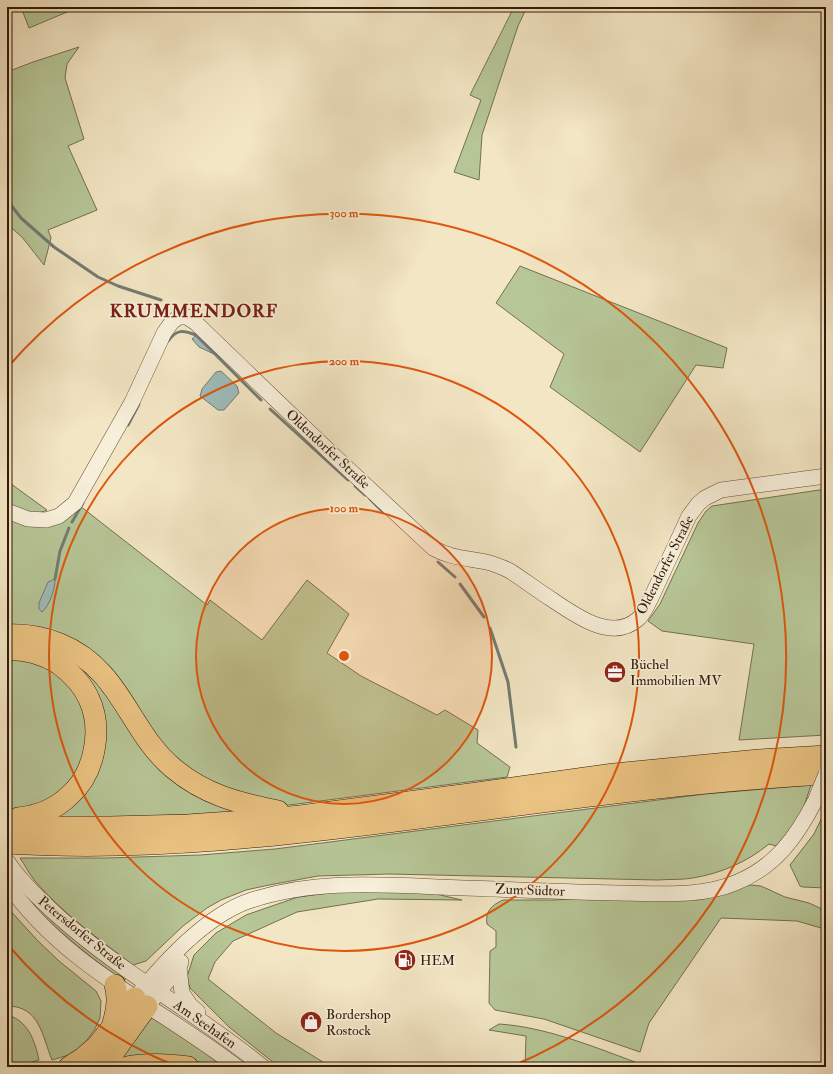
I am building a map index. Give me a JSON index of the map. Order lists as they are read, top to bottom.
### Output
{
  "streets": {
    "street": [
      "Oldendorfer Straße",
      "Zum Südtor",
      "Petersdorfer Straße",
      "Am Seehafen"
    ]
  },
  "crossings": [
    ["Zum Südtor", "Petersdorfer Straße"],
    ["Zum Südtor", "Am Seehafen"],
    ["Petersdorfer Straße", "Am Seehafen"]
  ],
  "districts": ["KRUMMENDORF"],
  "places": {
    "office": ["Büchel Immobilien MV"],
    "fuel station": ["HEM"],
    "shop": ["Bordershop Rostock"]
  },
  "rings": ["300 m", "200 m", "100 m"]
}
